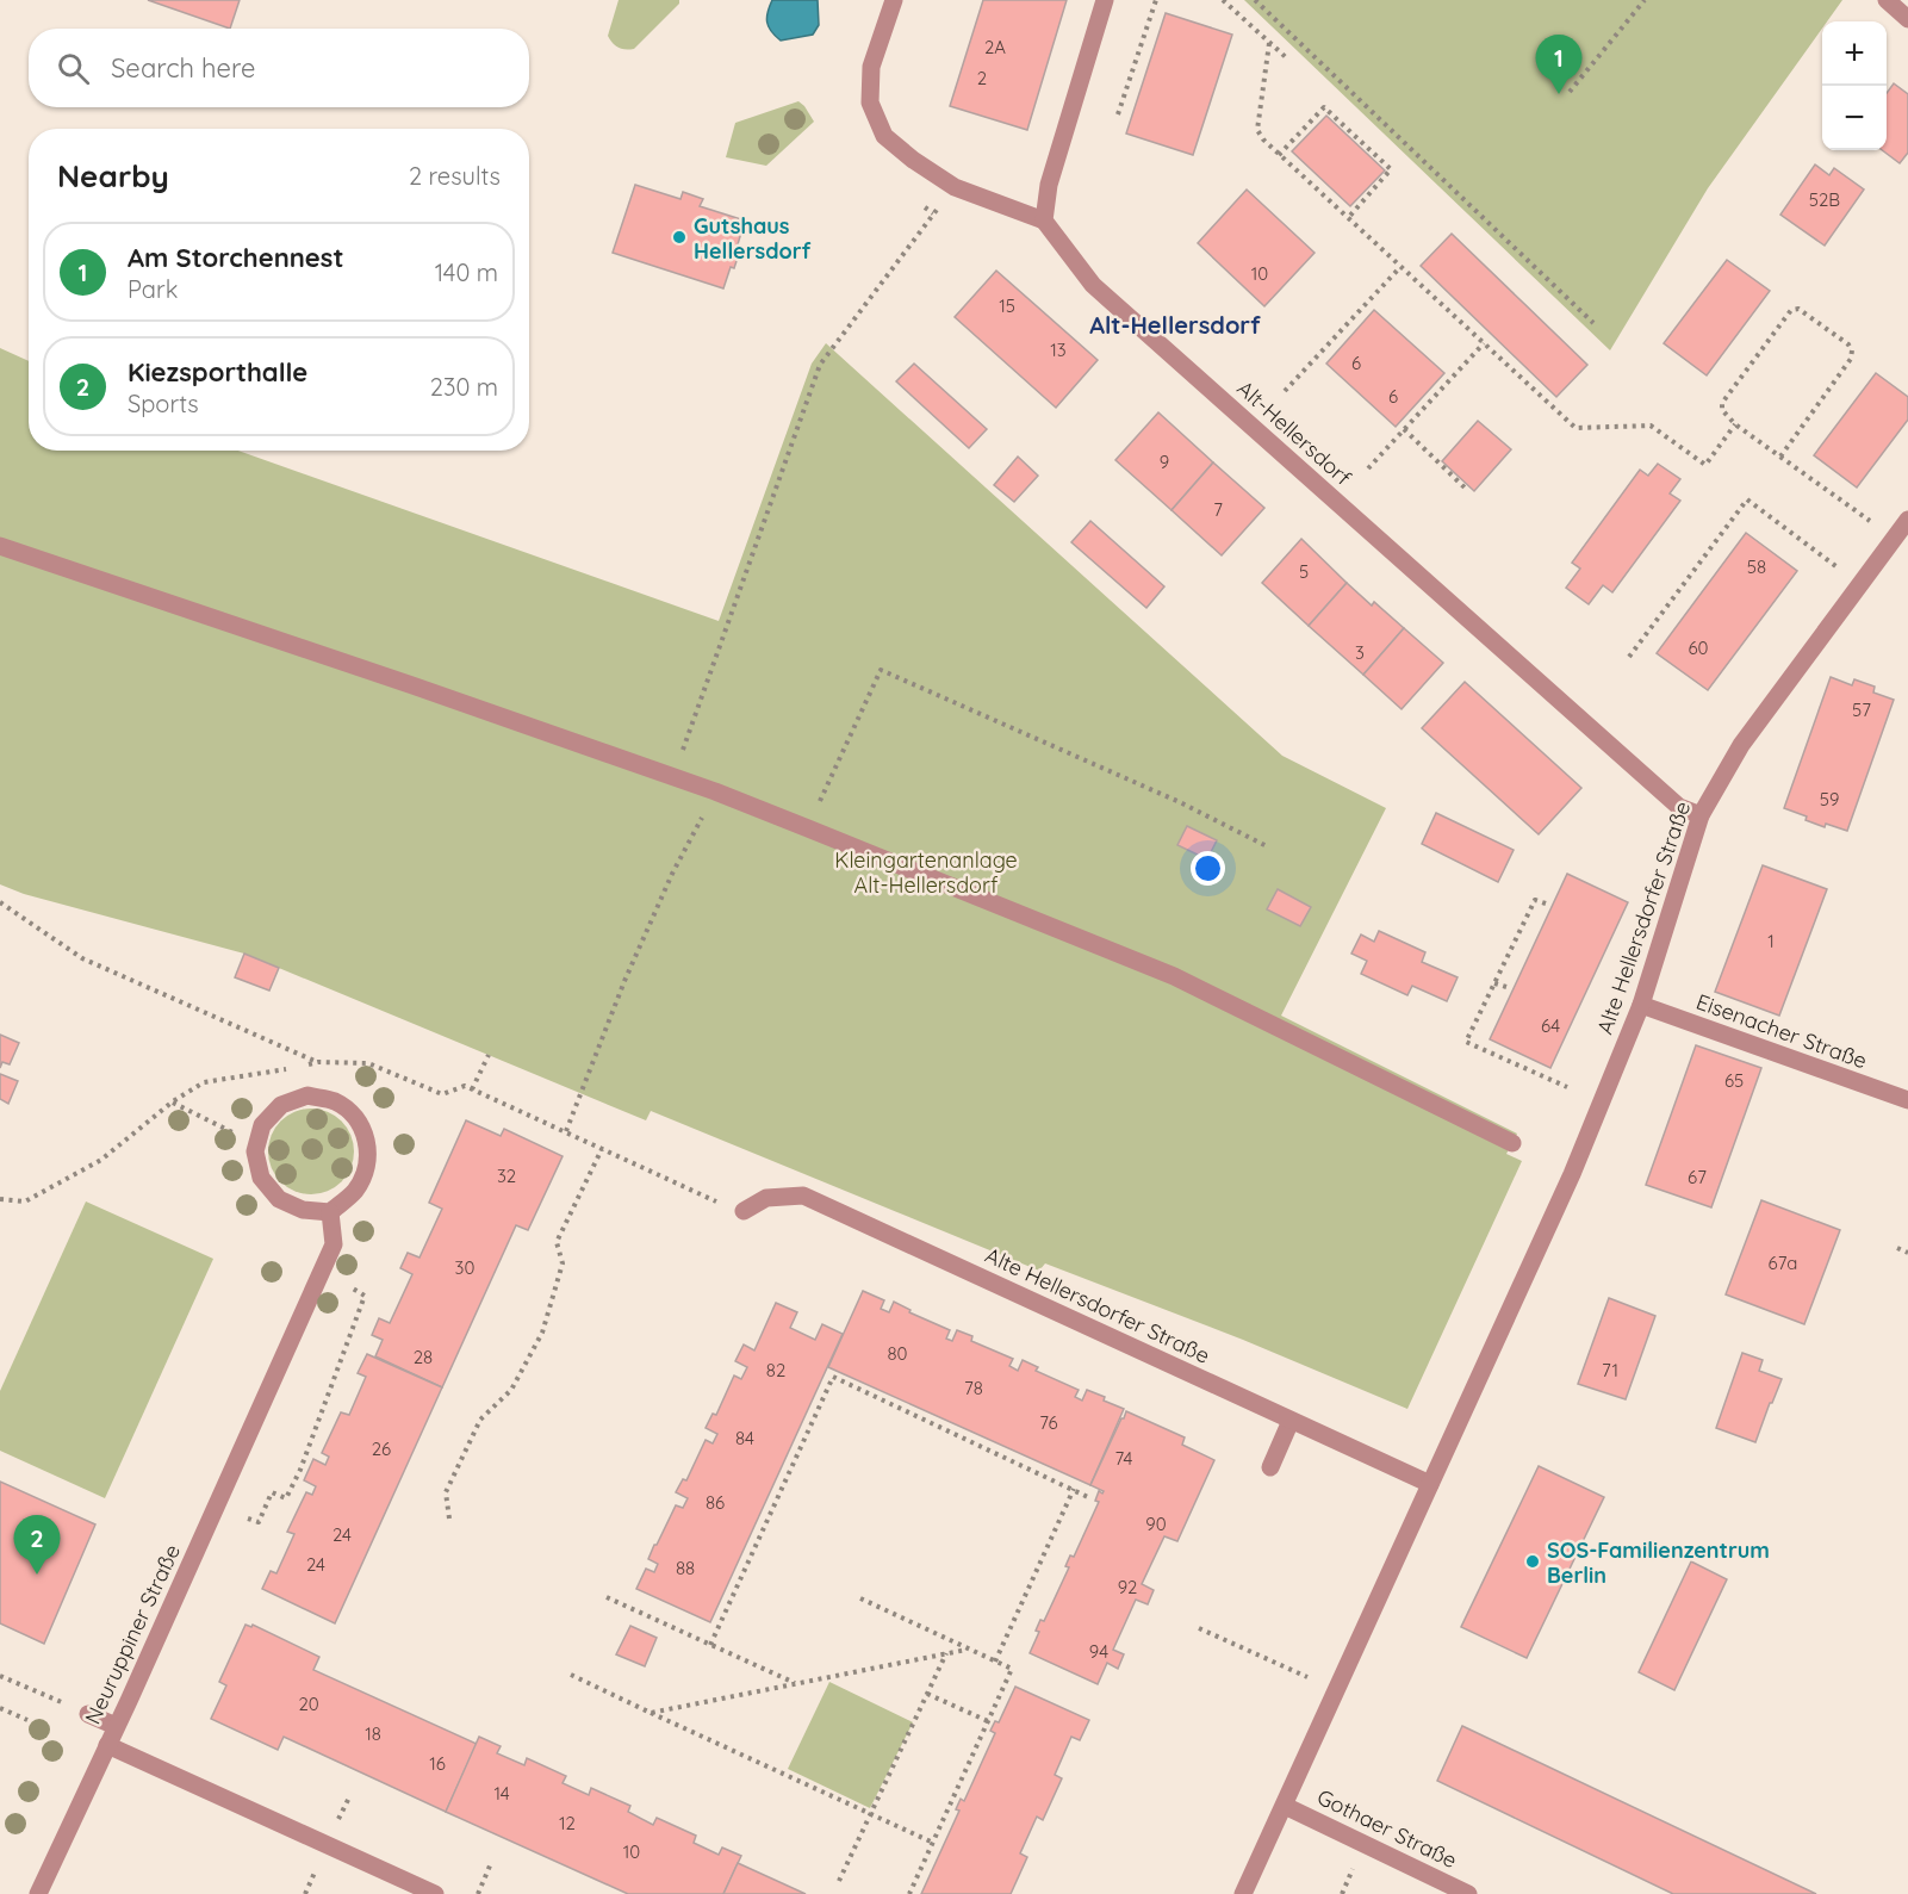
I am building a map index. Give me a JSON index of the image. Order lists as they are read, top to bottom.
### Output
{
  "streets": {
    "street": [
      "Alt-Hellersdorf",
      "Alte Hellersdorfer Straße",
      "Eisenacher Straße",
      "Neuruppiner Straße",
      "Gothaer Straße"
    ]
  },
  "crossings": [
    ["Alt-Hellersdorf", "Alte Hellersdorfer Straße"],
    ["Alte Hellersdorfer Straße", "Eisenacher Straße"],
    ["Alte Hellersdorfer Straße", "Gothaer Straße"]
  ],
  "districts": ["Alt-Hellersdorf"],
  "parks": ["Kleingartenanlage Alt-Hellersdorf"],
  "places": ["Gutshaus Hellersdorf", "SOS-Familienzentrum Berlin"],
  "house_numbers": [
    "2A",
    "2",
    "52B",
    "10",
    "15",
    "13",
    "6",
    "6",
    "9",
    "7",
    "58",
    "5",
    "60",
    "3",
    "57",
    "59",
    "1",
    "64",
    "65",
    "32",
    "67",
    "67a",
    "30",
    "80",
    "28",
    "82",
    "71",
    "78",
    "76",
    "84",
    "26",
    "74",
    "86",
    "90",
    "24",
    "24",
    "88",
    "92",
    "94",
    "20",
    "18",
    "16",
    "14",
    "12",
    "10"
  ],
  "page": {
    "map_buttons": ["+", "−"],
    "search": "Search here",
    "pins": ["1", "2"],
    "heading": ["Nearby", "2 results"],
    "list": [
      {
        "mark": "1",
        "name": "Am Storchennest",
        "note": "Park",
        "value": "140 m"
      },
      {
        "mark": "2",
        "name": "Kiezsporthalle",
        "note": "Sports",
        "value": "230 m"
      }
    ]
  }
}
